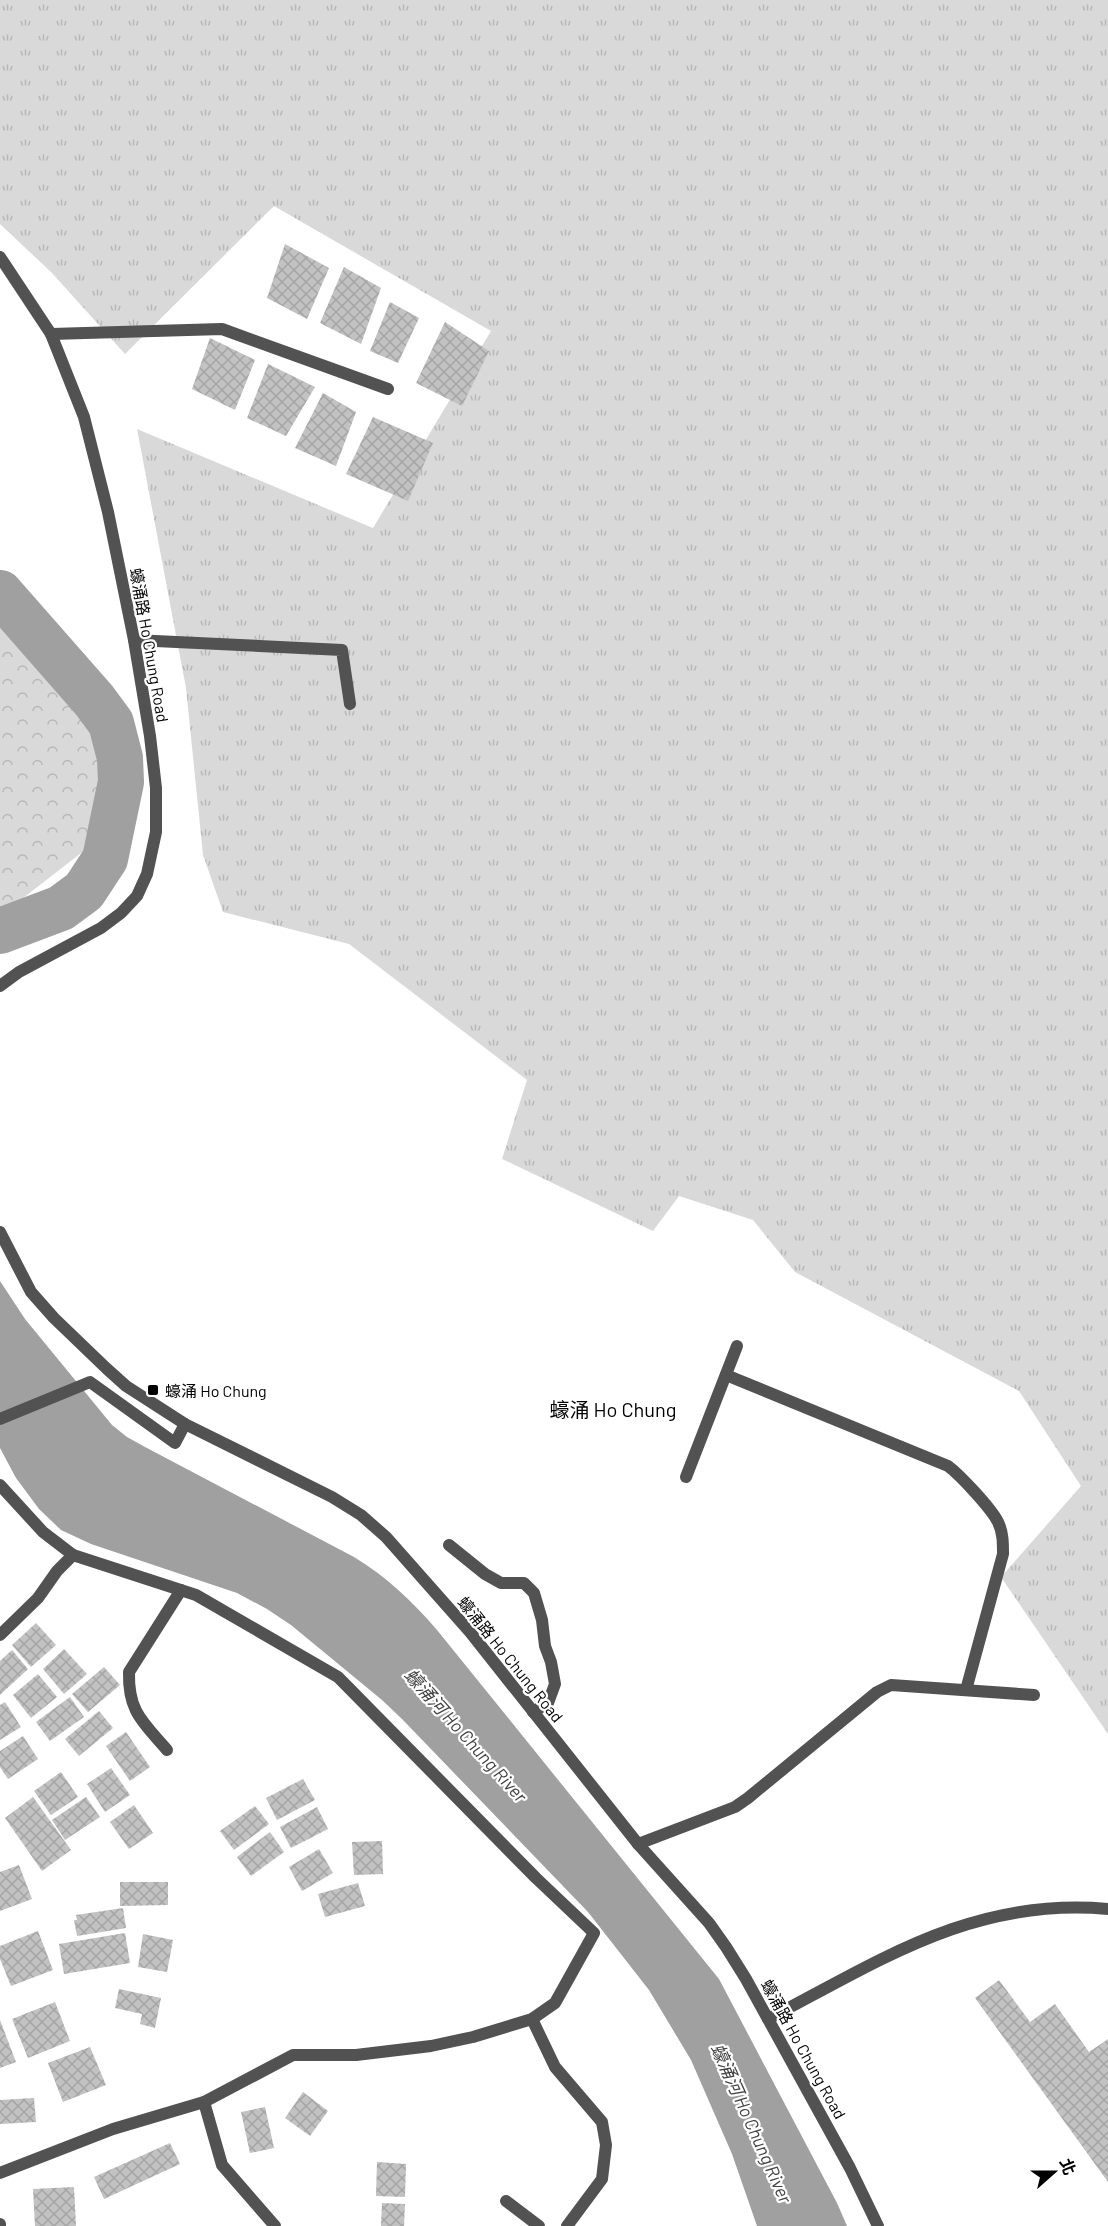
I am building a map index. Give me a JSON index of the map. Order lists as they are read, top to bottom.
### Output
{
  "streets": {
    "street": ["蠔涌路 Ho Chung Road"]
  },
  "districts": ["蠔涌 Ho Chung"],
  "water": ["蠔涌河 Ho Chung River"],
  "places": {
    "transit": ["蠔涌 Ho Chung"]
  },
  "north": "right"
}
